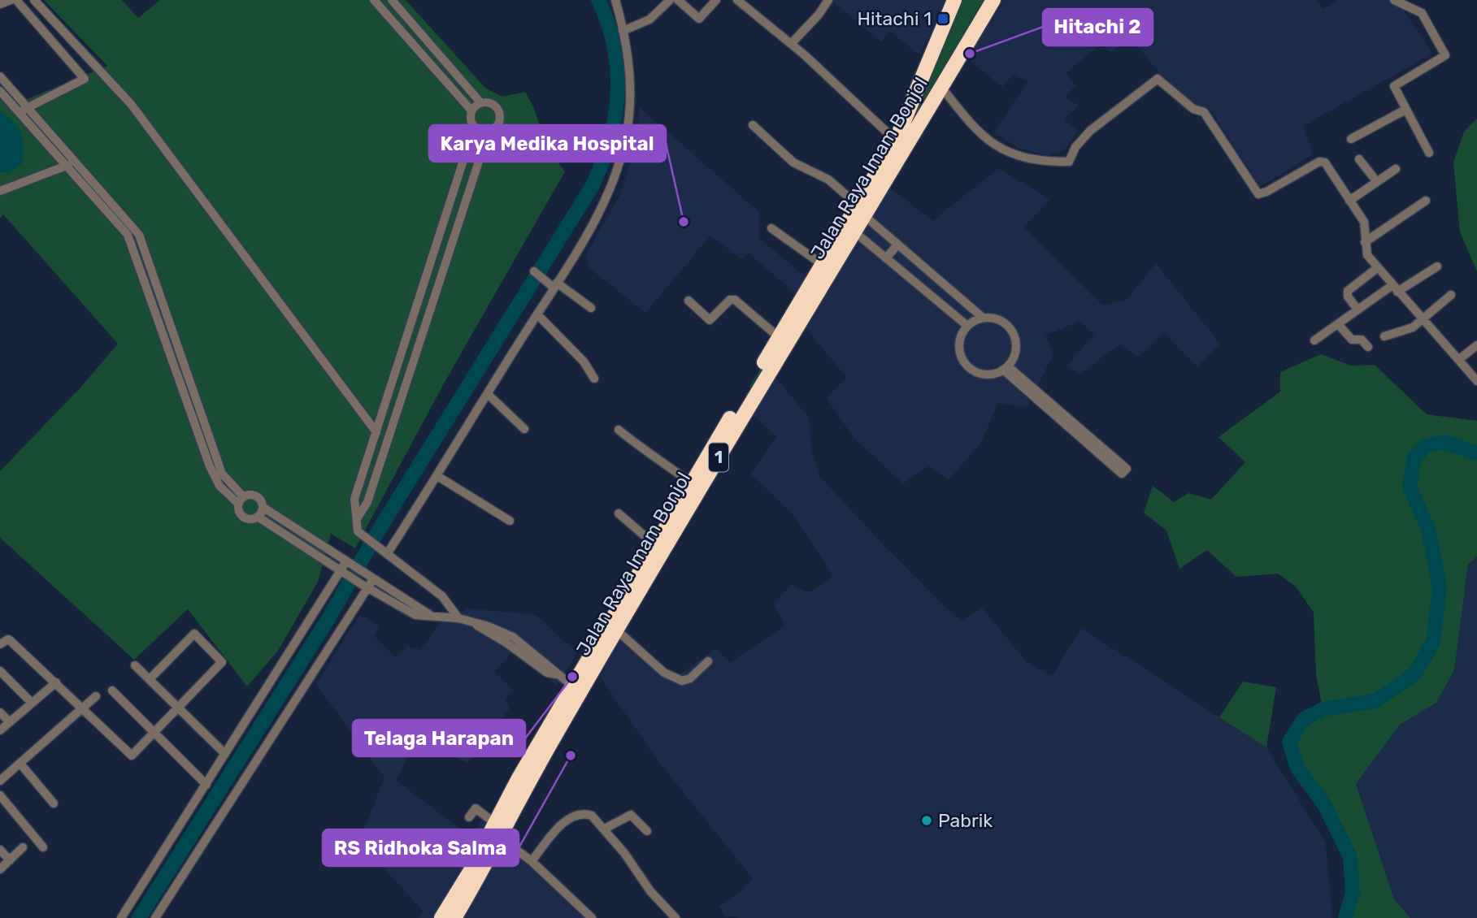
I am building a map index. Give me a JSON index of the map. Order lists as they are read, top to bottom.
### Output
{
  "streets": {
    "highway": ["Jalan Raya Imam Bonjol", "1"]
  },
  "places": {
    "transit": ["Hitachi 1"],
    "other": [
      "Hitachi 2",
      "Karya Medika Hospital",
      "Telaga Harapan",
      "RS Ridhoka Salma",
      "Pabrik"
    ]
  }
}
